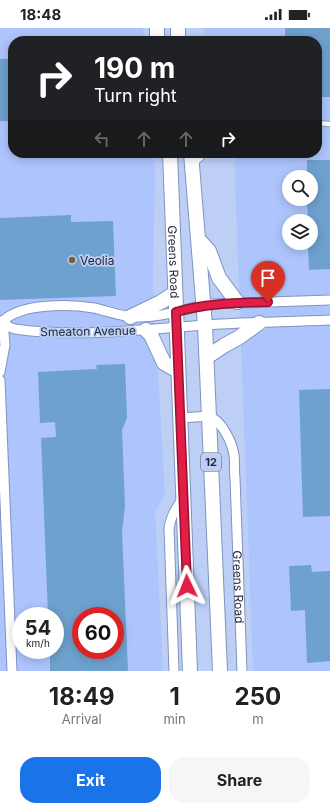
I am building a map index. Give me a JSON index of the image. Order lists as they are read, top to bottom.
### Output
{
  "streets": {
    "main road": ["Greens Road", "12"],
    "street": ["Smeaton Avenue"]
  },
  "crossings": [
    ["Greens Road", "Smeaton Avenue"]
  ],
  "places": ["Veolia"],
  "page": {
    "status": "18:48",
    "turn": ["190 m", "Turn right"],
    "speed": "54 km/h",
    "limit": "60",
    "eta": [
      "18:49",
      "Arrival",
      "1",
      "min",
      "250",
      "m"
    ],
    "buttons": ["Exit", "Share"]
  }
}
